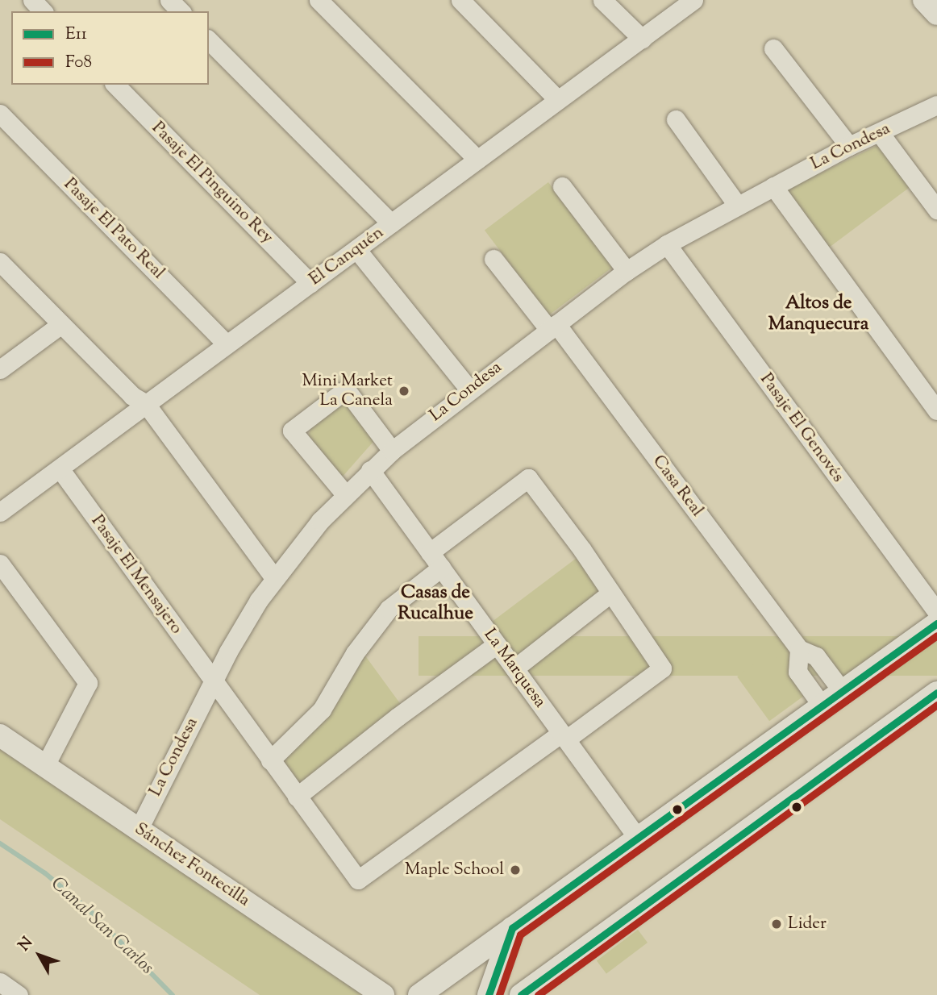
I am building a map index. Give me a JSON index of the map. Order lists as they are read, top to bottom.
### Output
{
  "streets": {
    "street": [
      "La Condesa",
      "Pasaje El Pinguino Rey",
      "Pasaje El Pato Real",
      "El Canquén",
      "Pasaje El Genovés",
      "Casa Real",
      "Pasaje El Mensajero",
      "La Marquesa",
      "Sánchez Fontecilla"
    ]
  },
  "crossings": [
    ["La Condesa", "Pasaje El Genovés"],
    ["La Condesa", "Casa Real"],
    ["La Condesa", "Pasaje El Mensajero"],
    ["La Condesa", "La Marquesa"],
    ["La Condesa", "Sánchez Fontecilla"],
    ["Pasaje El Pinguino Rey", "El Canquén"],
    ["Pasaje El Pato Real", "El Canquén"],
    ["El Canquén", "Pasaje El Mensajero"],
    ["Pasaje El Mensajero", "La Marquesa"]
  ],
  "districts": ["Altos de Manquecura", "Casas de Rucalhue"],
  "water": ["Canal San Carlos"],
  "places": ["Mini Market La Canela", "Maple School", "Lider"],
  "lines": ["transit line E11", "transit line F08"],
  "legend": ["E11", "F08"],
  "north": "top left"
}
